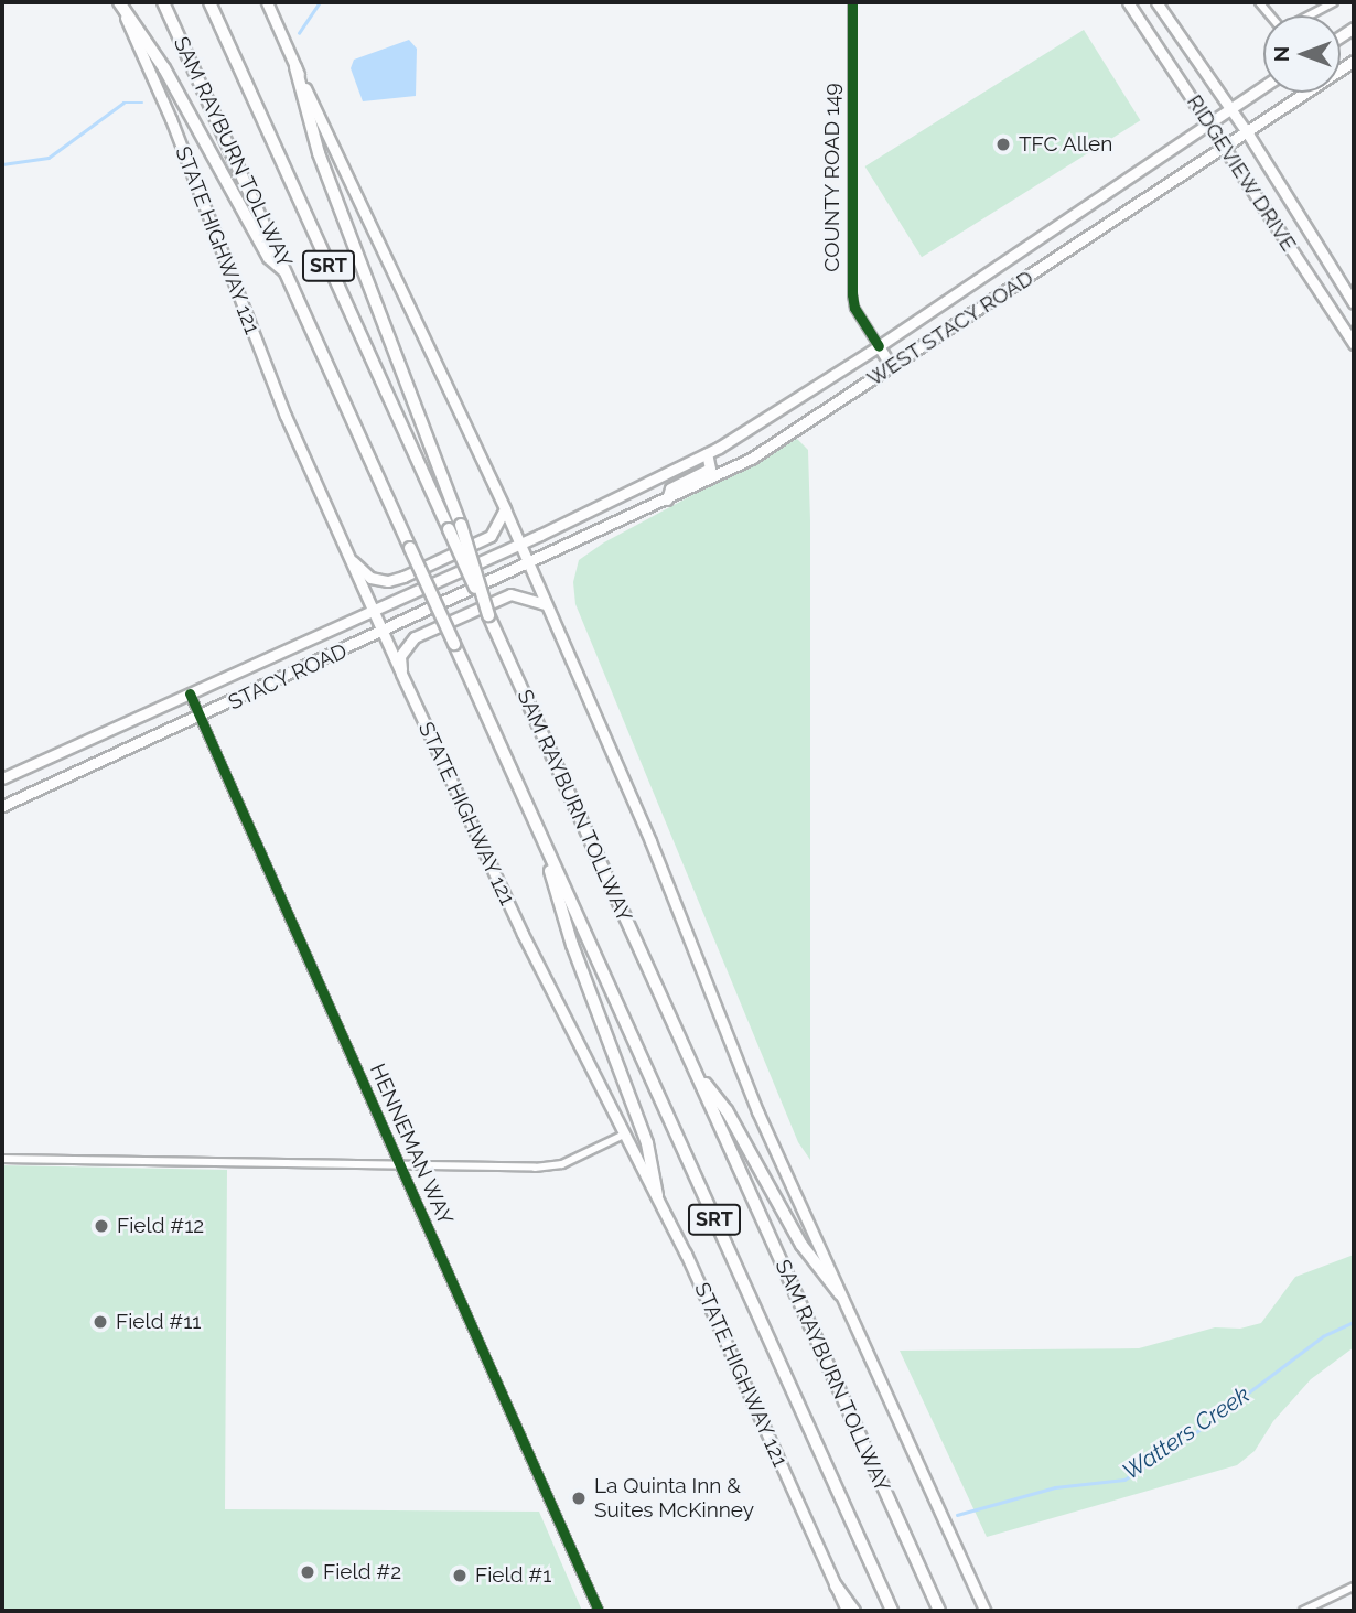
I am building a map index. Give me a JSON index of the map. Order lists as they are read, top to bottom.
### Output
{
  "streets": {
    "highway": ["SAM RAYBURN TOLLWAY", "SRT"],
    "main road": [
      "RIDGEVIEW DRIVE",
      "STATE HIGHWAY 121",
      "WEST STACY ROAD",
      "STACY ROAD"
    ],
    "street": ["COUNTY ROAD 149", "HENNEMAN WAY"]
  },
  "crossings": [
    ["RIDGEVIEW DRIVE", "WEST STACY ROAD"],
    ["COUNTY ROAD 149", "WEST STACY ROAD"],
    ["STATE HIGHWAY 121", "STACY ROAD"],
    ["WEST STACY ROAD", "STACY ROAD"],
    ["STACY ROAD", "HENNEMAN WAY"]
  ],
  "water": ["Watters Creek"],
  "places": [
    "TFC Allen",
    "Field #12",
    "Field #11",
    "La Quinta Inn & Suites McKinney",
    "Field #2",
    "Field #1"
  ],
  "north": "left"
}
